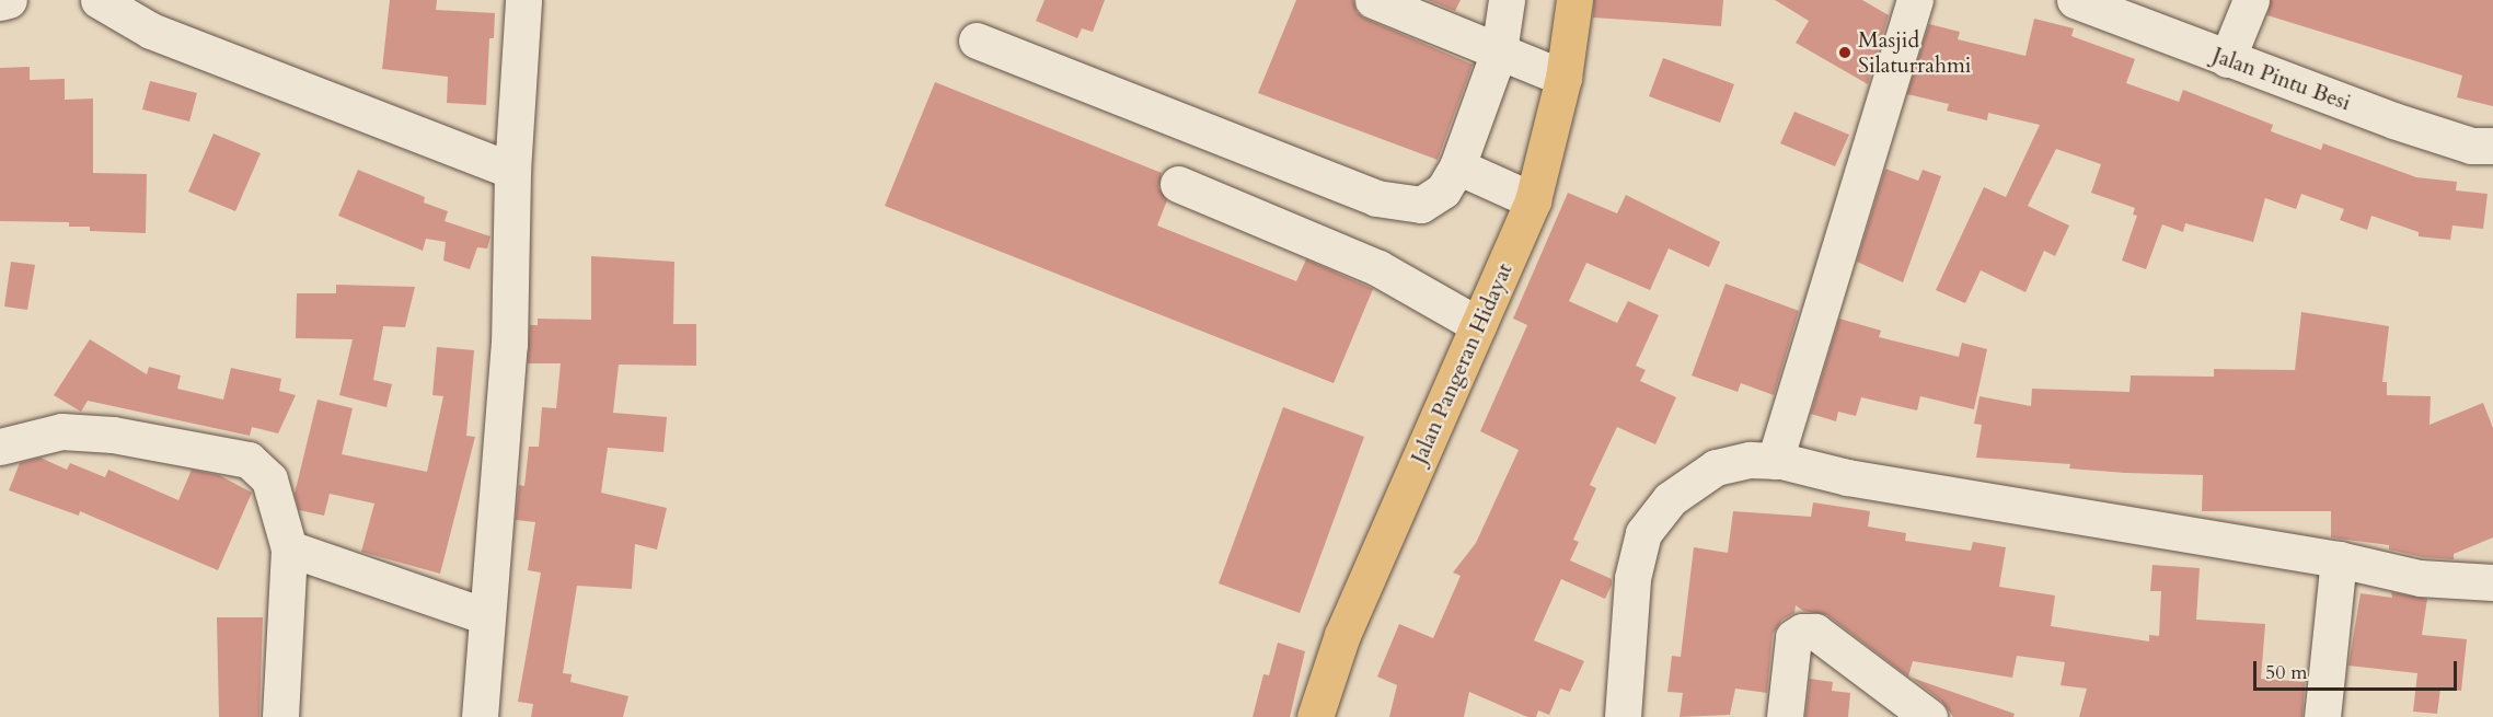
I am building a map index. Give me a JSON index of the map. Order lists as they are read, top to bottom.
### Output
{
  "streets": {
    "highway": ["Jalan Pangeran Hidayat"],
    "street": ["Jalan Pintu Besi"]
  },
  "places": ["Masjid Silaturrahmi"],
  "scale_bar": "50 m"
}
